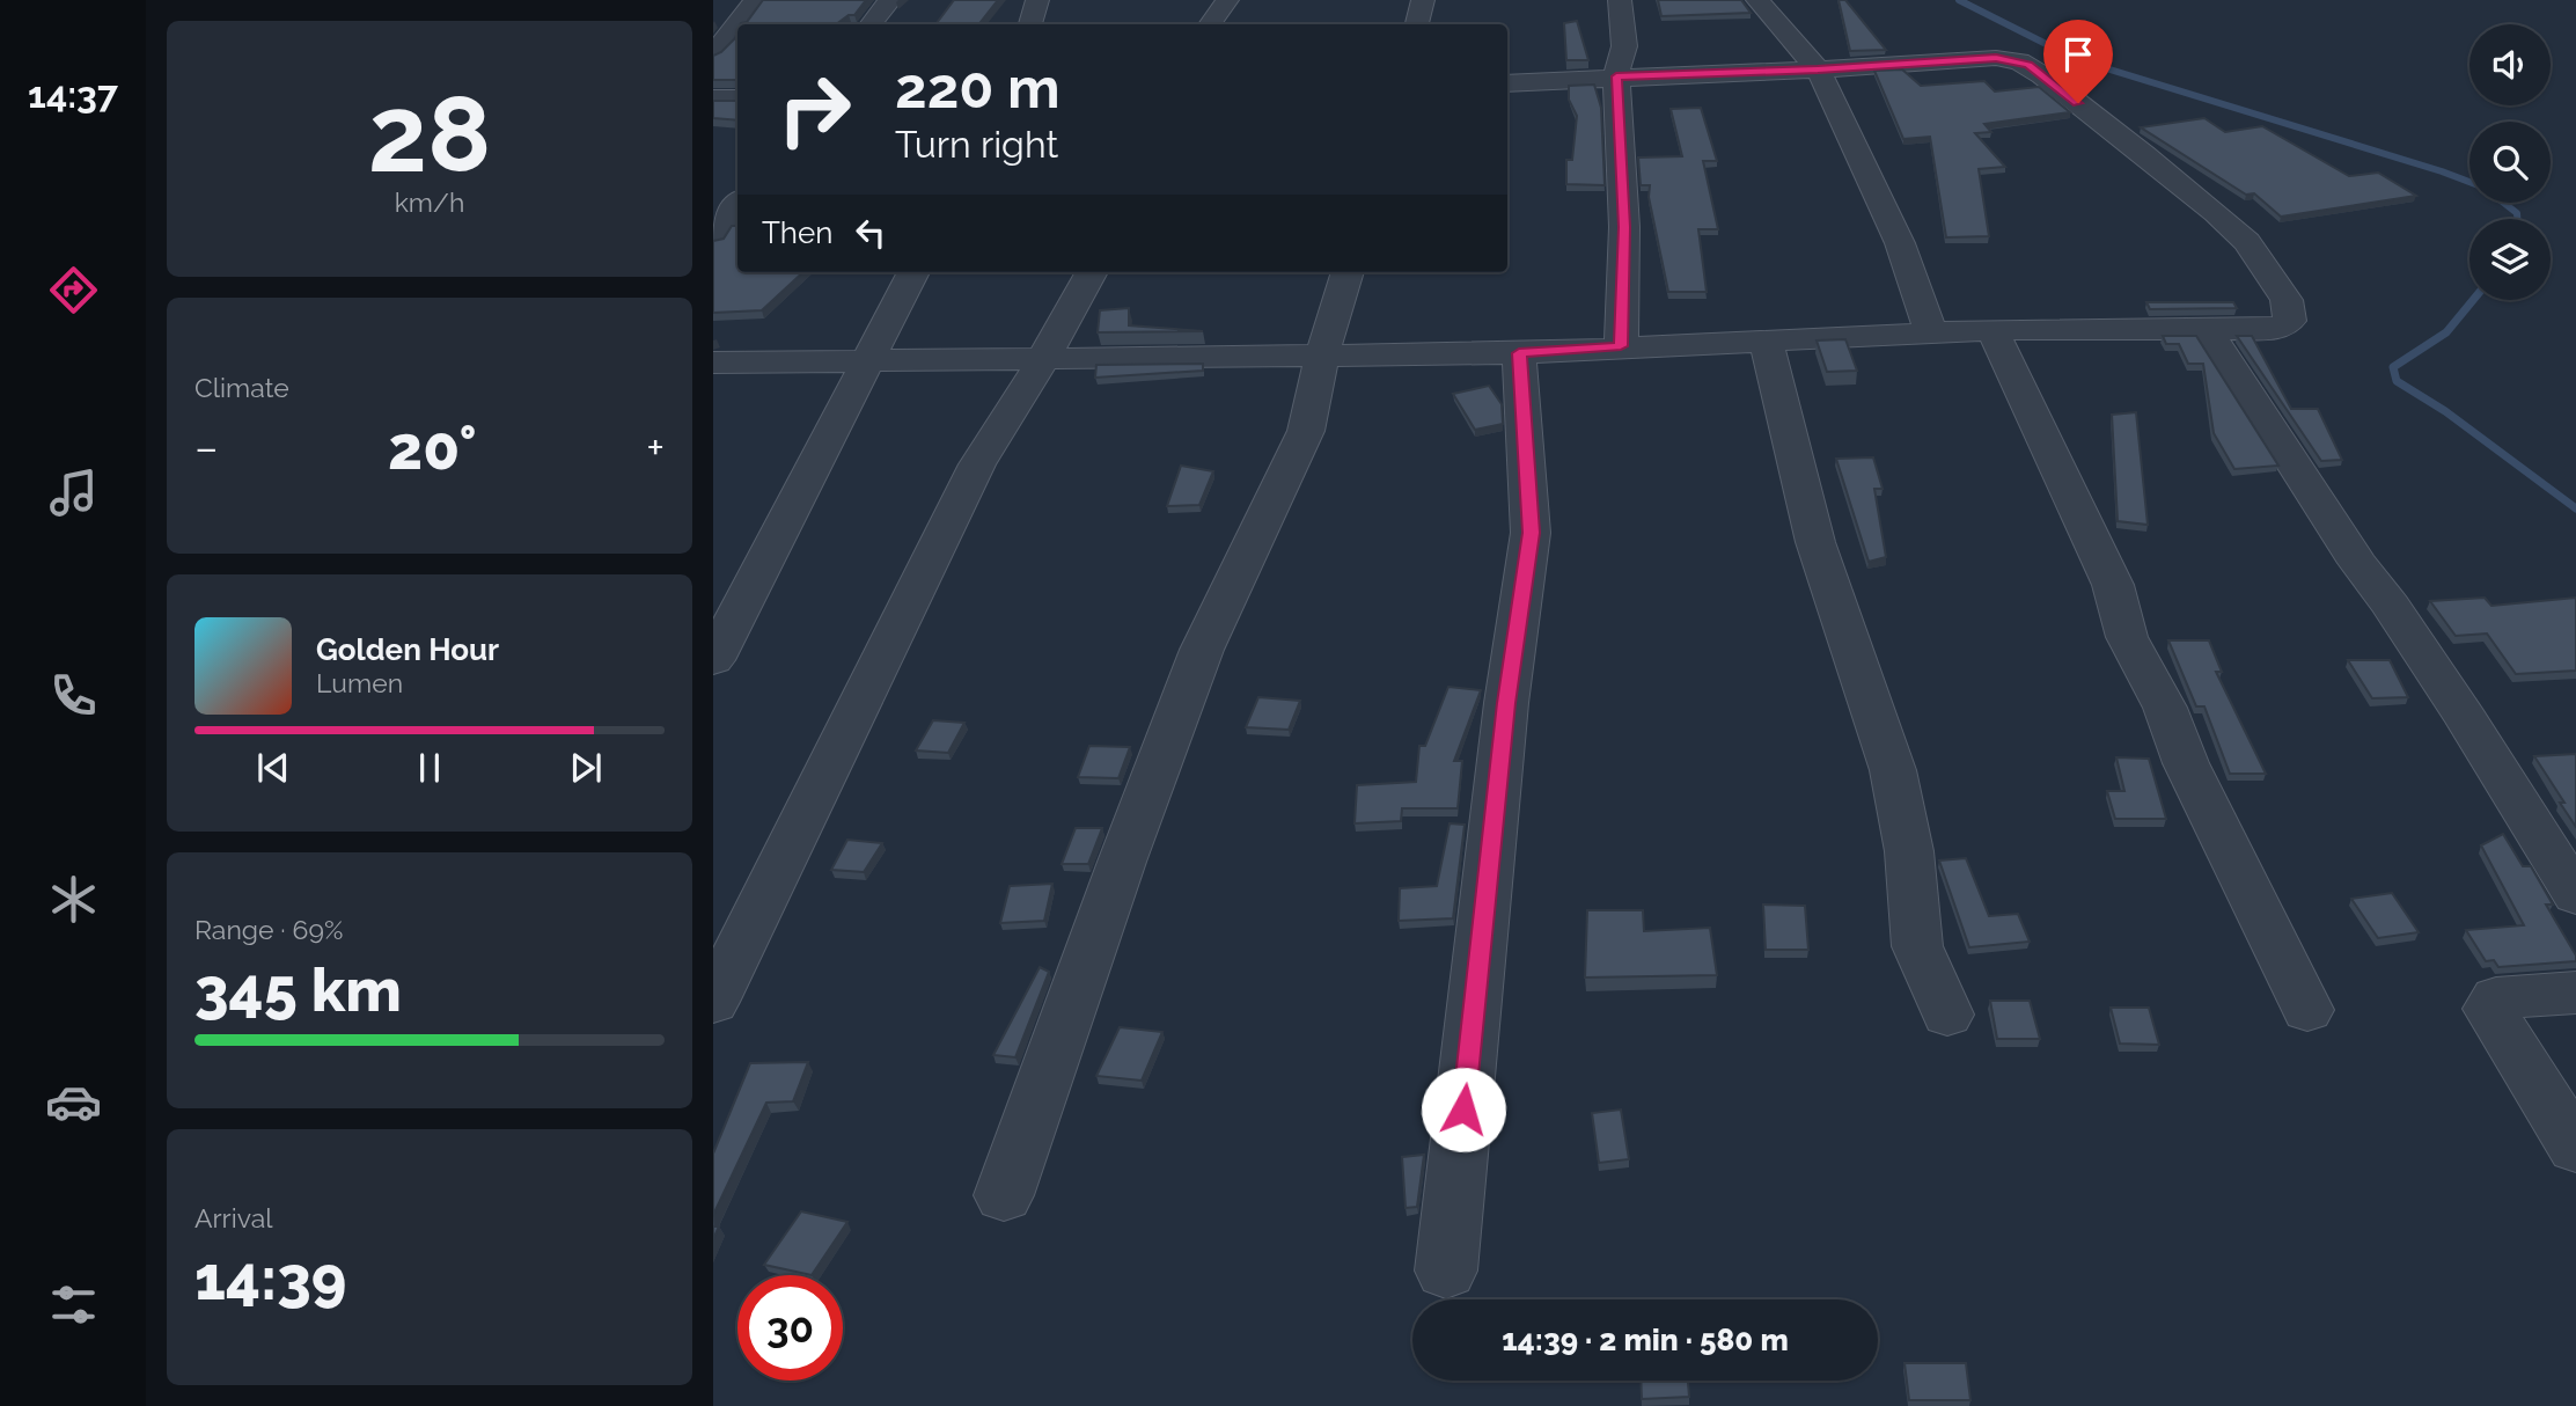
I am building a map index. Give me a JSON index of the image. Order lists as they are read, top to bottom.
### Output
{
  "page": {
    "tabs": "14:37",
    "tile": [
      ["28", "km/h"],
      "Climate",
      ["Range · 69%", "345 km"],
      ["Arrival", "14:39"]
    ],
    "turn": ["220 m", "Turn right"],
    "then": "Then",
    "heat": ["−", "20°", "+"],
    "song": ["Golden Hour", "Lumen"],
    "limit": "30",
    "trip": "14:39 · 2 min · 580 m"
  }
}
